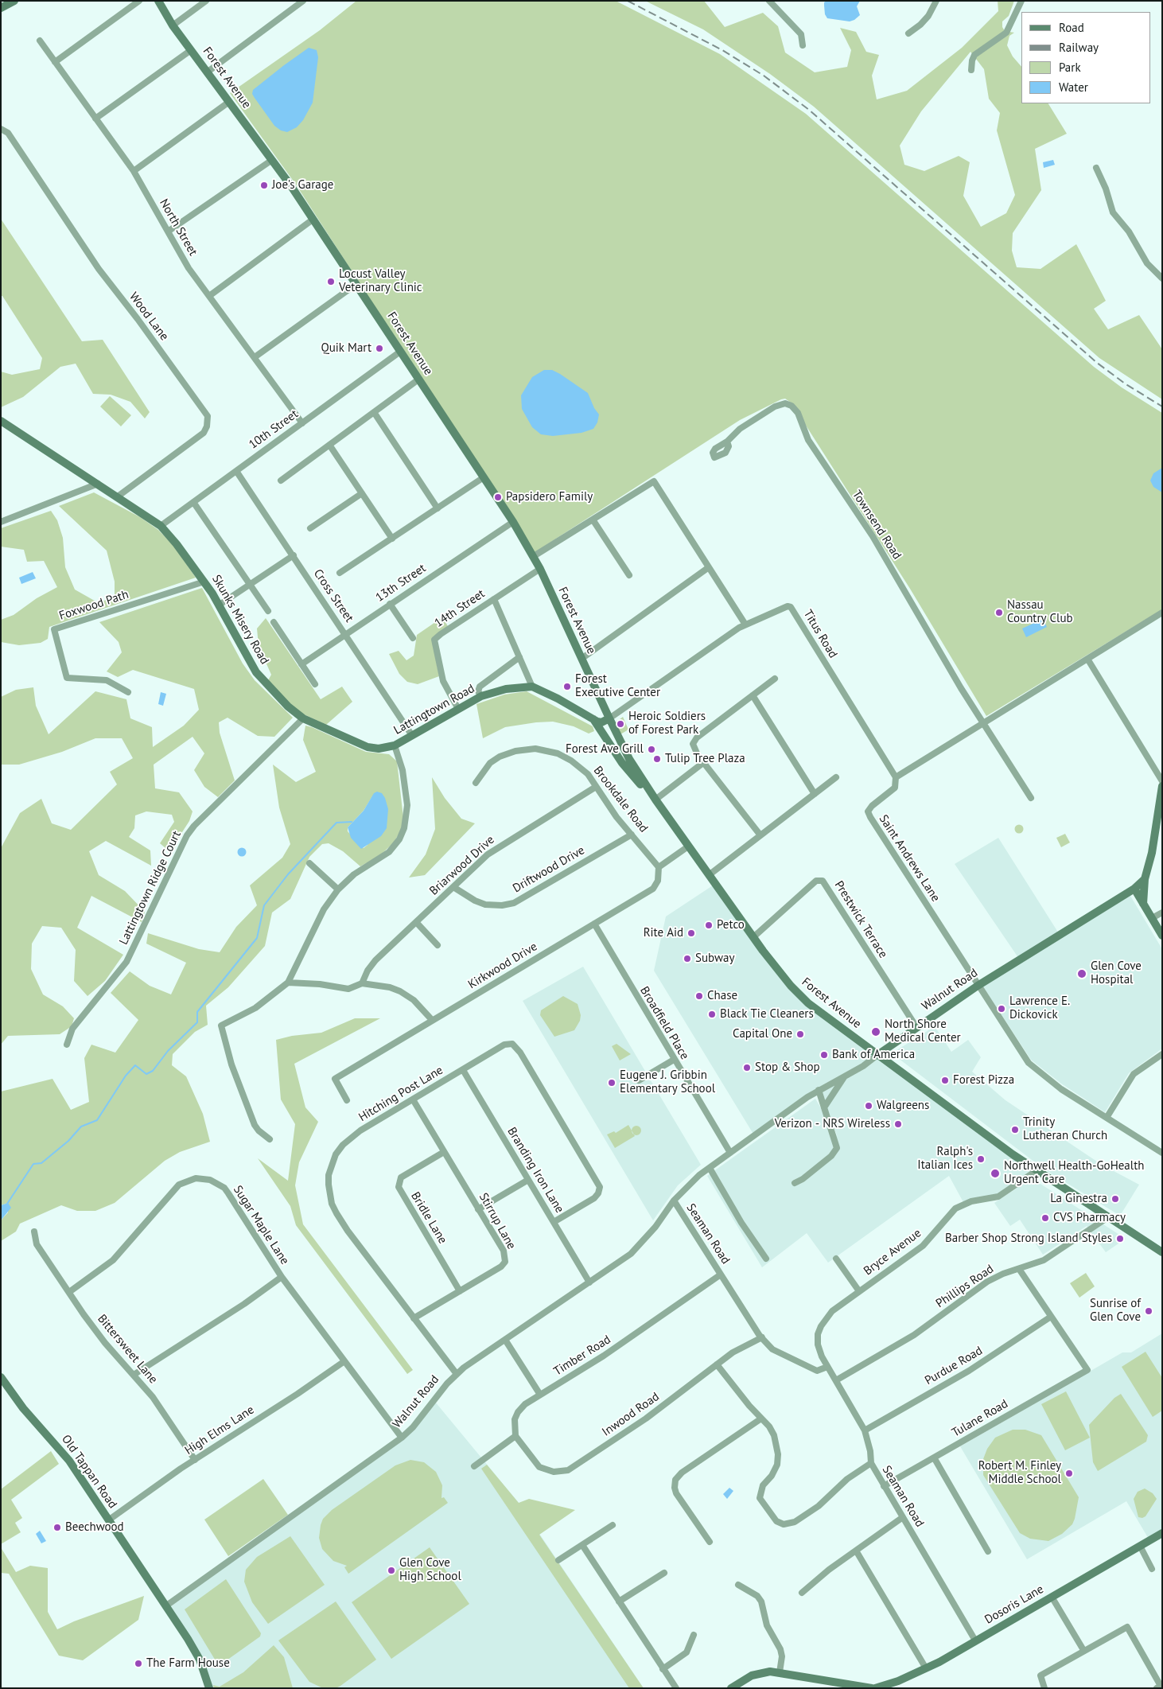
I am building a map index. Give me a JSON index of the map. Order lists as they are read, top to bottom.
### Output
{
  "streets": {
    "main road": [
      "Forest Avenue",
      "Skunks Misery Road",
      "Lattingtown Road",
      "Walnut Road",
      "Old Tappan Road",
      "Dosoris Lane"
    ],
    "street": [
      "North Street",
      "Wood Lane",
      "10th Street",
      "Townsend Road",
      "13th Street",
      "Cross Street",
      "Foxwood Path",
      "14th Street",
      "Titus Road",
      "Brookdale Road",
      "Saint Andrews Lane",
      "Briarwood Drive",
      "Driftwood Drive",
      "Lattingtown Ridge Court",
      "Prestwick Terrace",
      "Kirkwood Drive",
      "Broadfield Place",
      "Hitching Post Lane",
      "Branding Iron Lane",
      "Bridle Lane",
      "Stirrup Lane",
      "Sugar Maple Lane",
      "Seaman Road",
      "Bryce Avenue",
      "Phillips Road",
      "Bittersweet Lane",
      "Timber Road",
      "Purdue Road",
      "Inwood Road",
      "Tulane Road",
      "High Elms Lane"
    ]
  },
  "crossings": [
    ["Forest Avenue", "10th Street"],
    ["Forest Avenue", "13th Street"],
    ["Forest Avenue", "14th Street"],
    ["Forest Avenue", "Prestwick Terrace"],
    ["Forest Avenue", "Walnut Road"],
    ["Forest Avenue", "Bryce Avenue"],
    ["Forest Avenue", "Phillips Road"],
    ["North Street", "10th Street"],
    ["Wood Lane", "Skunks Misery Road"],
    ["10th Street", "Cross Street"],
    ["10th Street", "Skunks Misery Road"],
    ["13th Street", "Cross Street"],
    ["Cross Street", "Lattingtown Road"],
    ["Foxwood Path", "Skunks Misery Road"],
    ["14th Street", "Lattingtown Road"],
    ["Skunks Misery Road", "Lattingtown Road"],
    ["Skunks Misery Road", "Lattingtown Ridge Court"],
    ["Titus Road", "Saint Andrews Lane"],
    ["Brookdale Road", "Briarwood Drive"],
    ["Brookdale Road", "Driftwood Drive"],
    ["Brookdale Road", "Kirkwood Drive"],
    ["Saint Andrews Lane", "Walnut Road"],
    ["Briarwood Drive", "Driftwood Drive"],
    ["Prestwick Terrace", "Walnut Road"],
    ["Kirkwood Drive", "Broadfield Place"],
    ["Walnut Road", "Broadfield Place"],
    ["Walnut Road", "Hitching Post Lane"],
    ["Walnut Road", "Branding Iron Lane"],
    ["Walnut Road", "Sugar Maple Lane"],
    ["Walnut Road", "Seaman Road"],
    ["Walnut Road", "Old Tappan Road"],
    ["Hitching Post Lane", "Branding Iron Lane"],
    ["Hitching Post Lane", "Stirrup Lane"],
    ["Bridle Lane", "Stirrup Lane"],
    ["Sugar Maple Lane", "Bittersweet Lane"],
    ["Sugar Maple Lane", "High Elms Lane"],
    ["Seaman Road", "Bryce Avenue"],
    ["Seaman Road", "Phillips Road"],
    ["Seaman Road", "Timber Road"],
    ["Seaman Road", "Purdue Road"],
    ["Seaman Road", "Inwood Road"],
    ["Seaman Road", "Tulane Road"],
    ["Seaman Road", "Dosoris Lane"],
    ["Bittersweet Lane", "High Elms Lane"],
    ["Timber Road", "Inwood Road"],
    ["Purdue Road", "Tulane Road"],
    ["High Elms Lane", "Old Tappan Road"]
  ],
  "places": [
    "Joe's Garage",
    "Locust Valley Veterinary Clinic",
    "Quik Mart",
    "Papsidero Family",
    "Nassau Country Club",
    "Forest Executive Center",
    "Heroic Soldiers of Forest Park",
    "Forest Ave Grill",
    "Tulip Tree Plaza",
    "Petco",
    "Rite Aid",
    "Subway",
    "Glen Cove Hospital",
    "Chase",
    "Lawrence E. Dickovick",
    "Black Tie Cleaners",
    "North Shore Medical Center",
    "Capital One",
    "Bank of America",
    "Stop & Shop",
    "Forest Pizza",
    "Eugene J. Gribbin Elementary School",
    "Walgreens",
    "Verizon - NRS Wireless",
    "Trinity Lutheran Church",
    "Ralph's Italian Ices",
    "Northwell Health-GoHealth Urgent Care",
    "La Ginestra",
    "CVS Pharmacy",
    "Barber Shop Strong Island Styles",
    "Sunrise of Glen Cove",
    "Robert M. Finley Middle School",
    "Beechwood",
    "Glen Cove High School",
    "The Farm House"
  ],
  "legend": [
    "Road",
    "Railway",
    "Park",
    "Water"
  ]
}
